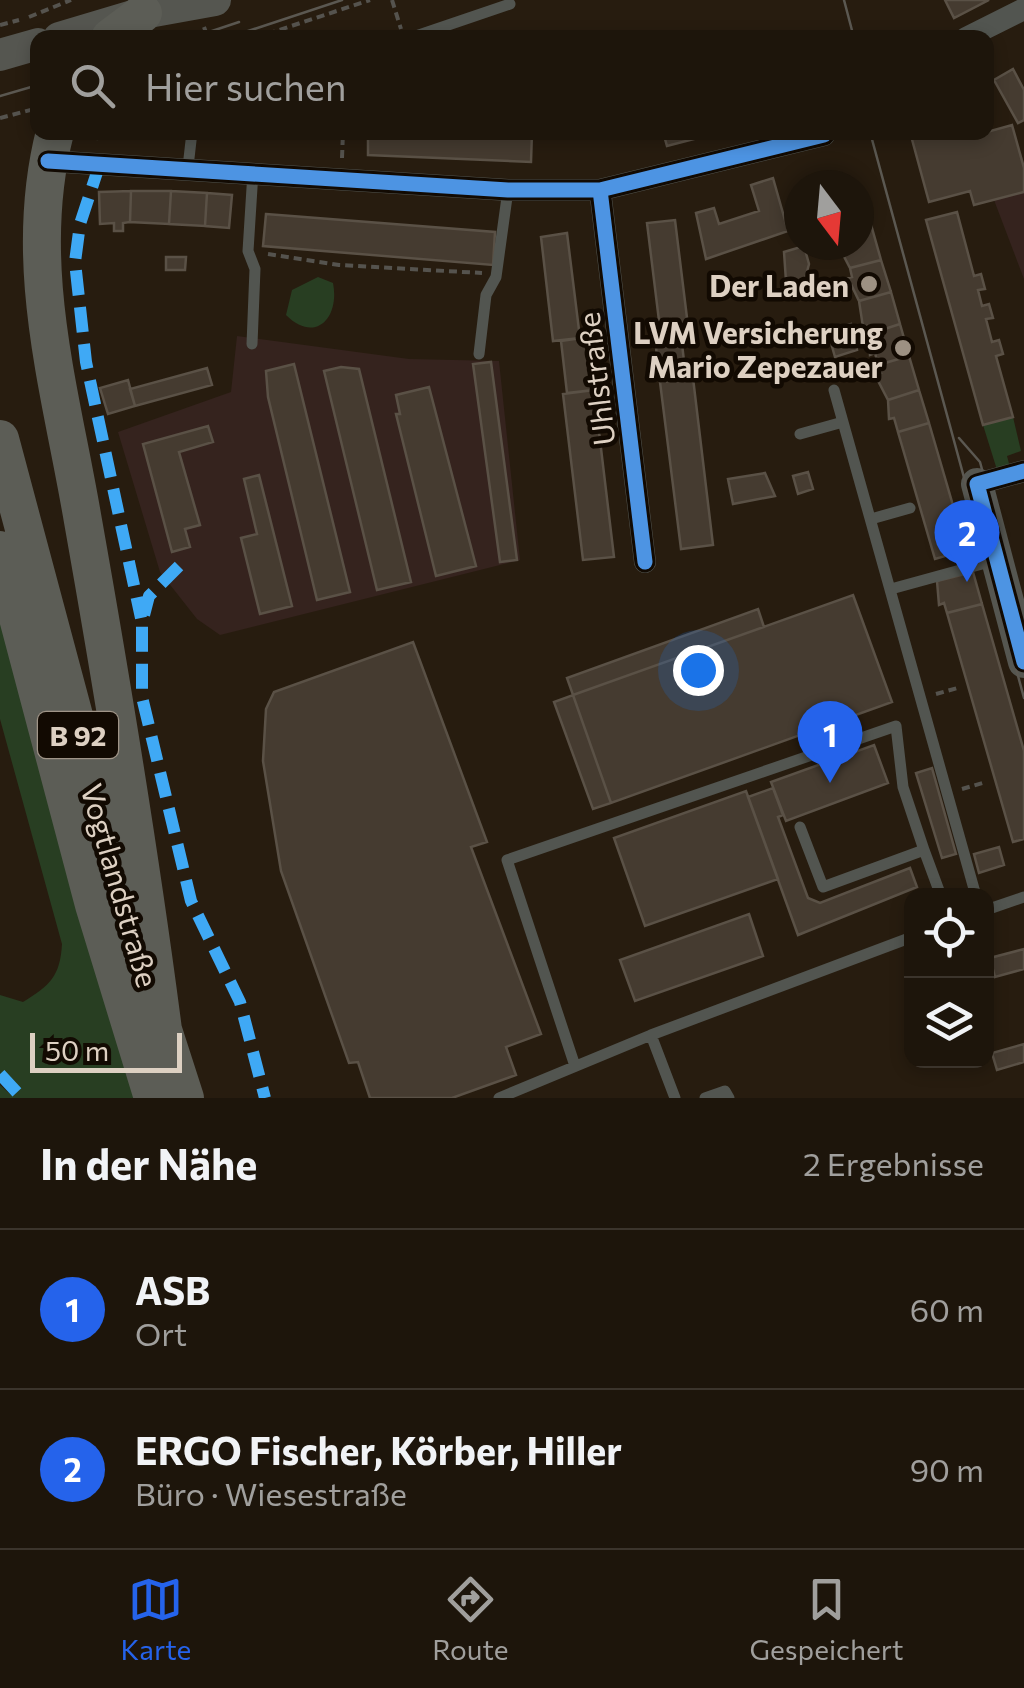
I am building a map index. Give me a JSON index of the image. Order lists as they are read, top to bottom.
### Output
{
  "streets": {
    "main road": ["B 92", "Vogtlandstraße"],
    "street": ["Uhlstraße"]
  },
  "places": ["Der Laden", "LVM Versicherung Mario Zepezauer"],
  "scale_bar": "50 m",
  "north": "bottom",
  "page": {
    "search": "Hier suchen",
    "pins": ["2", "1"],
    "scale": "50 m",
    "heading": ["In der Nähe", "2 Ergebnisse"],
    "list": [
      {
        "mark": "1",
        "name": "ASB",
        "note": "Ort",
        "value": "60 m"
      },
      {
        "mark": "2",
        "name": "ERGO Fischer, Körber, Hiller",
        "note": "Büro · Wiesestraße",
        "value": "90 m"
      }
    ],
    "nav": ["Karte", "Route", "Gespeichert"]
  }
}
